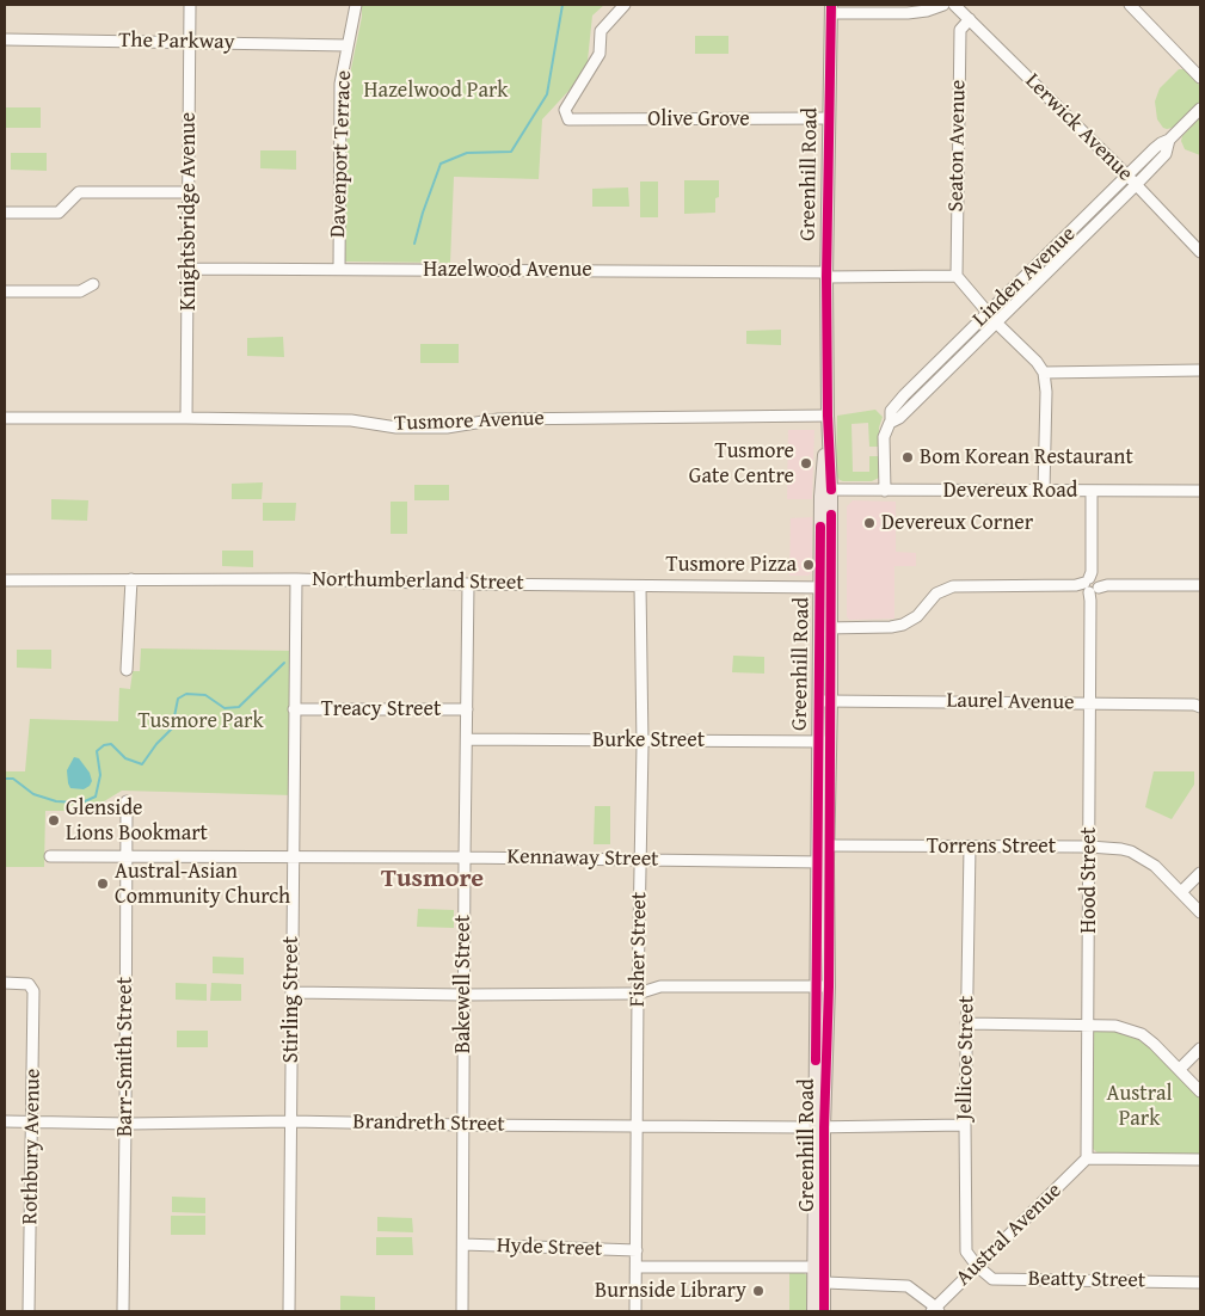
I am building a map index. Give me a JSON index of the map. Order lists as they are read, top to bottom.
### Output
{
  "streets": {
    "main road": ["Greenhill Road"],
    "street": [
      "The Parkway",
      "Olive Grove",
      "Lerwick Avenue",
      "Seaton Avenue",
      "Davenport Terrace",
      "Knightsbridge Avenue",
      "Hazelwood Avenue",
      "Linden Avenue",
      "Tusmore Avenue",
      "Devereux Road",
      "Northumberland Street",
      "Laurel Avenue",
      "Treacy Street",
      "Burke Street",
      "Torrens Street",
      "Kennaway Street",
      "Hood Street",
      "Fisher Street",
      "Bakewell Street",
      "Stirling Street",
      "Barr-Smith Street",
      "Jellicoe Street",
      "Brandreth Street",
      "Rothbury Avenue",
      "Austral Avenue",
      "Hyde Street",
      "Beatty Street"
    ]
  },
  "crossings": [
    ["The Parkway", "Davenport Terrace"],
    ["The Parkway", "Knightsbridge Avenue"],
    ["Olive Grove", "Greenhill Road"],
    ["Lerwick Avenue", "Seaton Avenue"],
    ["Lerwick Avenue", "Linden Avenue"],
    ["Seaton Avenue", "Hazelwood Avenue"],
    ["Davenport Terrace", "Hazelwood Avenue"],
    ["Greenhill Road", "Hazelwood Avenue"],
    ["Greenhill Road", "Tusmore Avenue"],
    ["Greenhill Road", "Devereux Road"],
    ["Greenhill Road", "Northumberland Street"],
    ["Greenhill Road", "Laurel Avenue"],
    ["Greenhill Road", "Burke Street"],
    ["Greenhill Road", "Torrens Street"],
    ["Greenhill Road", "Kennaway Street"],
    ["Greenhill Road", "Brandreth Street"],
    ["Knightsbridge Avenue", "Hazelwood Avenue"],
    ["Knightsbridge Avenue", "Tusmore Avenue"],
    ["Linden Avenue", "Devereux Road"],
    ["Devereux Road", "Hood Street"],
    ["Northumberland Street", "Fisher Street"],
    ["Northumberland Street", "Bakewell Street"],
    ["Northumberland Street", "Stirling Street"],
    ["Laurel Avenue", "Hood Street"],
    ["Treacy Street", "Bakewell Street"],
    ["Treacy Street", "Stirling Street"],
    ["Burke Street", "Fisher Street"],
    ["Burke Street", "Bakewell Street"],
    ["Torrens Street", "Hood Street"],
    ["Torrens Street", "Jellicoe Street"],
    ["Kennaway Street", "Fisher Street"],
    ["Kennaway Street", "Bakewell Street"],
    ["Kennaway Street", "Stirling Street"],
    ["Kennaway Street", "Barr-Smith Street"],
    ["Hood Street", "Austral Avenue"],
    ["Fisher Street", "Brandreth Street"],
    ["Fisher Street", "Hyde Street"],
    ["Bakewell Street", "Brandreth Street"],
    ["Bakewell Street", "Hyde Street"],
    ["Stirling Street", "Brandreth Street"],
    ["Barr-Smith Street", "Brandreth Street"],
    ["Jellicoe Street", "Brandreth Street"],
    ["Jellicoe Street", "Austral Avenue"],
    ["Jellicoe Street", "Beatty Street"],
    ["Brandreth Street", "Rothbury Avenue"],
    ["Austral Avenue", "Beatty Street"]
  ],
  "districts": ["Tusmore"],
  "parks": ["Hazelwood Park", "Tusmore Park", "Austral Park"],
  "places": [
    "Bom Korean Restaurant",
    "Tusmore Gate Centre",
    "Devereux Corner",
    "Tusmore Pizza",
    "Glenside Lions Bookmart",
    "Austral-Asian Community Church",
    "Burnside Library"
  ]
}
